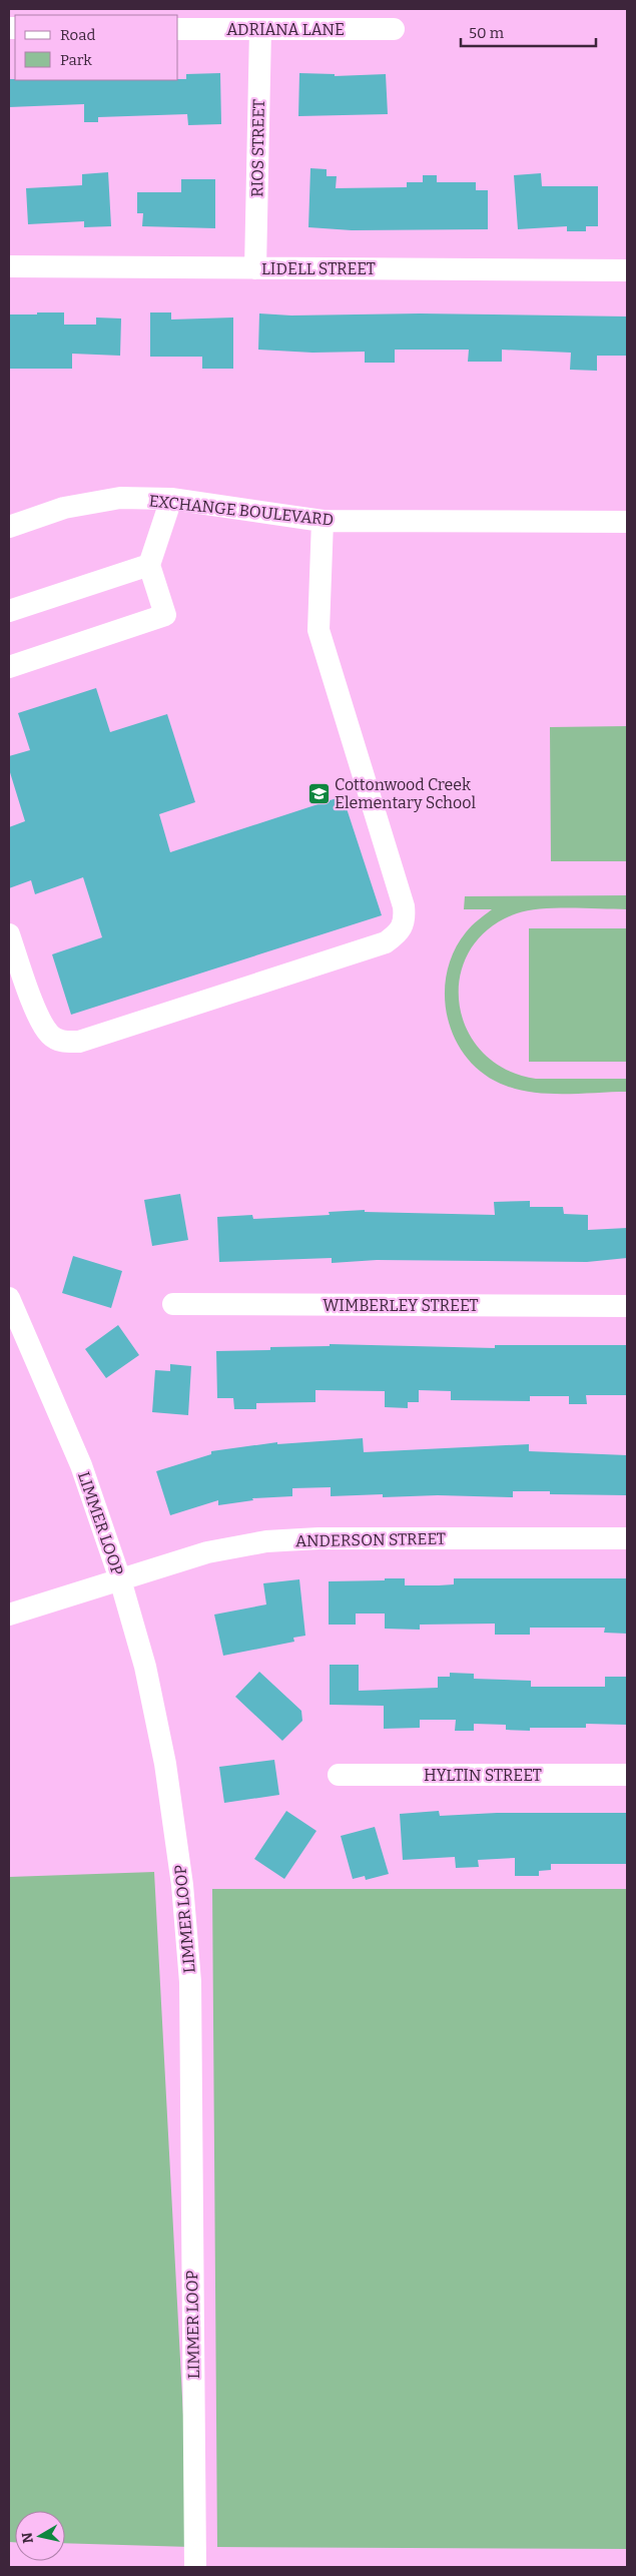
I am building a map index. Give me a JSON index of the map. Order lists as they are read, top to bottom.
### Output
{
  "streets": {
    "street": [
      "ADRIANA LANE",
      "RIOS STREET",
      "LIDELL STREET",
      "EXCHANGE BOULEVARD",
      "WIMBERLEY STREET",
      "LIMMER LOOP",
      "ANDERSON STREET",
      "HYLTIN STREET"
    ]
  },
  "crossings": [
    ["ADRIANA LANE", "RIOS STREET"],
    ["RIOS STREET", "LIDELL STREET"],
    ["LIMMER LOOP", "ANDERSON STREET"]
  ],
  "places": {
    "school or university": ["Cottonwood Creek Elementary School"]
  },
  "legend": ["Road", "Park"],
  "scale_bar": "50 m",
  "north": "left"
}
